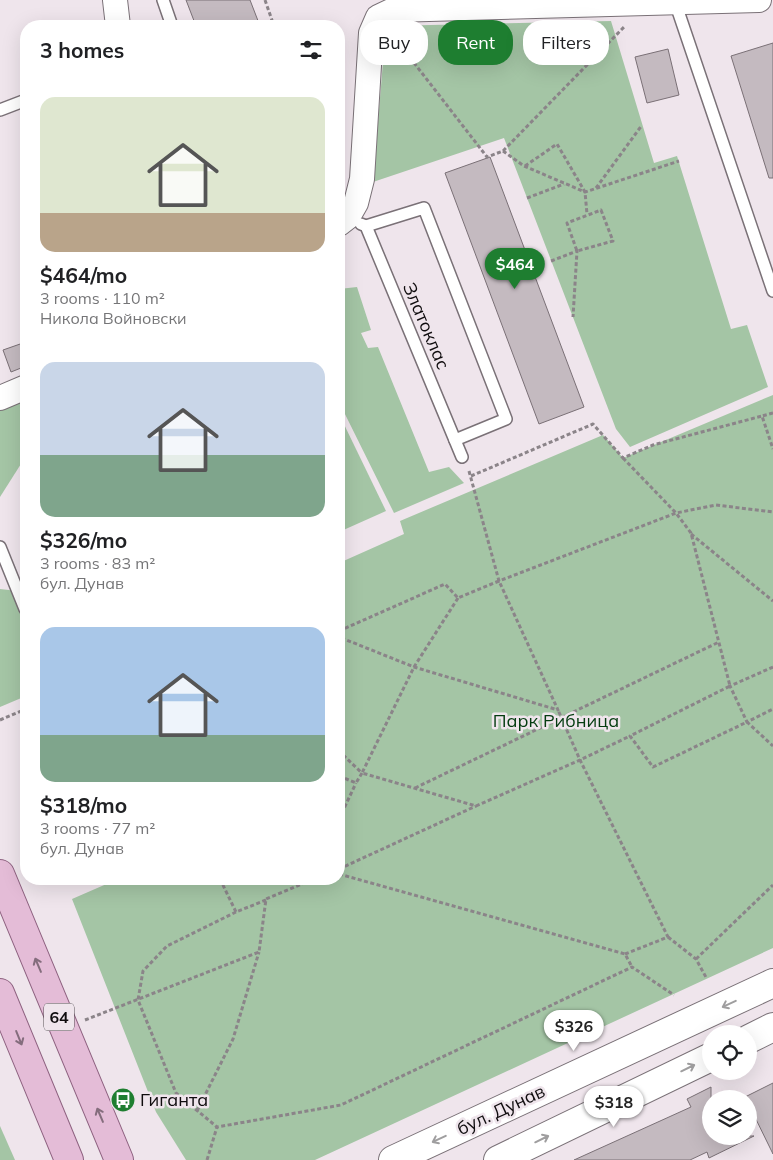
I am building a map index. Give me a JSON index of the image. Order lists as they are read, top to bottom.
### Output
{
  "streets": {
    "main road": ["64", "бул. Дунав"],
    "lane": ["Златоклас"]
  },
  "parks": ["Парк Рибница"],
  "places": {
    "bus stop": ["Гиганта"]
  },
  "page": {
    "chip": ["Buy", "Rent", "Filters"],
    "heading": "3 homes",
    "list": [
      {
        "name": "$464/mo",
        "note": "3 rooms · 110 m² · Никола Войновски"
      },
      {
        "name": "$326/mo",
        "note": "3 rooms · 83 m² · бул. Дунав"
      },
      {
        "name": "$318/mo",
        "note": "3 rooms · 77 m² · бул. Дунав"
      }
    ],
    "price": ["$464", "$326", "$318"]
  }
}
